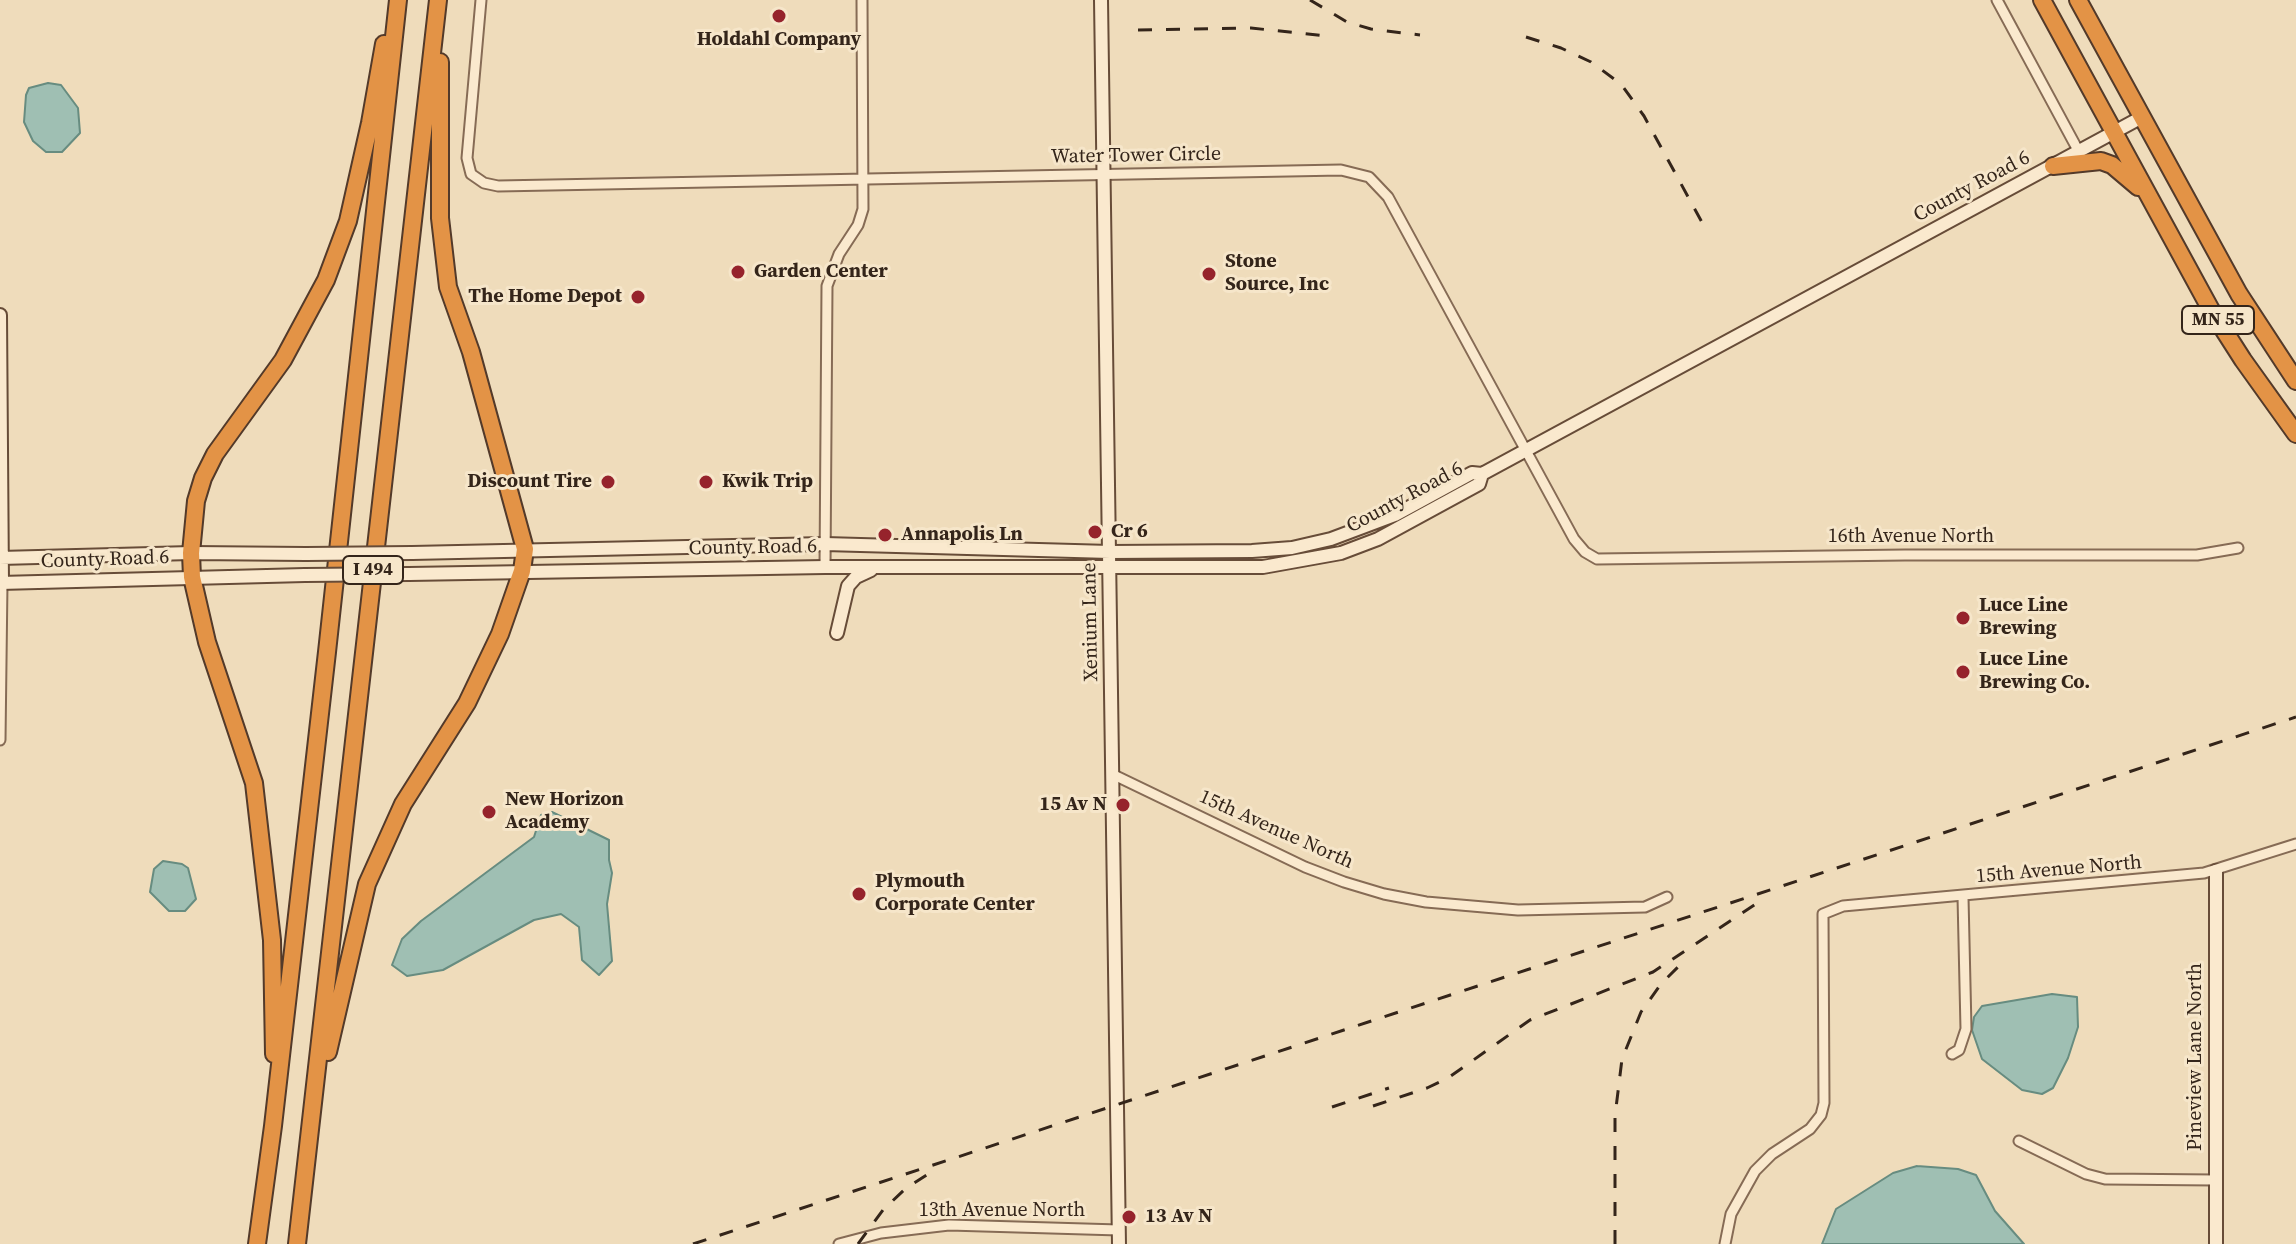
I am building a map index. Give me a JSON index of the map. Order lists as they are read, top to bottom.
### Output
{
  "streets": {
    "highway": ["MN 55", "I 494"],
    "main road": ["County Road 6", "Xenium Lane", "Pineview Lane North"],
    "street": [
      "Water Tower Circle",
      "16th Avenue North",
      "15th Avenue North",
      "13th Avenue North"
    ]
  },
  "crossings": [
    ["Water Tower Circle", "County Road 6"],
    ["Water Tower Circle", "16th Avenue North"],
    ["Water Tower Circle", "Xenium Lane"],
    ["County Road 6", "MN 55"],
    ["County Road 6", "Xenium Lane"],
    ["Xenium Lane", "15th Avenue North"],
    ["Xenium Lane", "13th Avenue North"],
    ["15th Avenue North", "Pineview Lane North"]
  ],
  "places": [
    "Holdahl Company",
    "Garden Center",
    "Stone Source, Inc",
    "The Home Depot",
    "Discount Tire",
    "Kwik Trip",
    "Cr 6",
    "Annapolis Ln",
    "Luce Line Brewing",
    "Luce Line Brewing Co.",
    "15 Av N",
    "New Horizon Academy",
    "Plymouth Corporate Center",
    "13 Av N"
  ]
}
